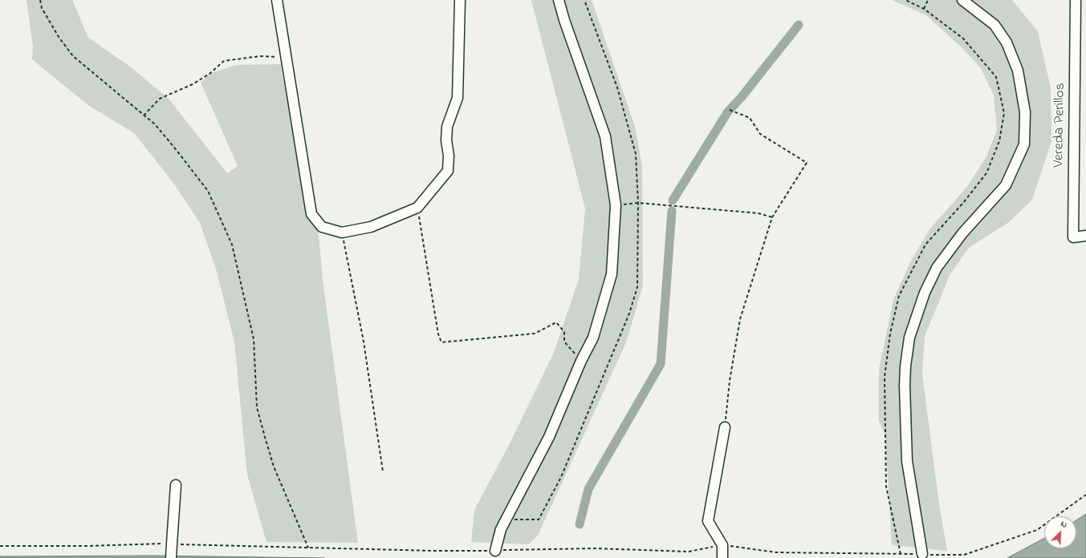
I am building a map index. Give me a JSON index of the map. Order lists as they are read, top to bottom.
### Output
{
  "streets": {
    "street": ["Vereda Perillos"]
  },
  "north": "top right"
}
